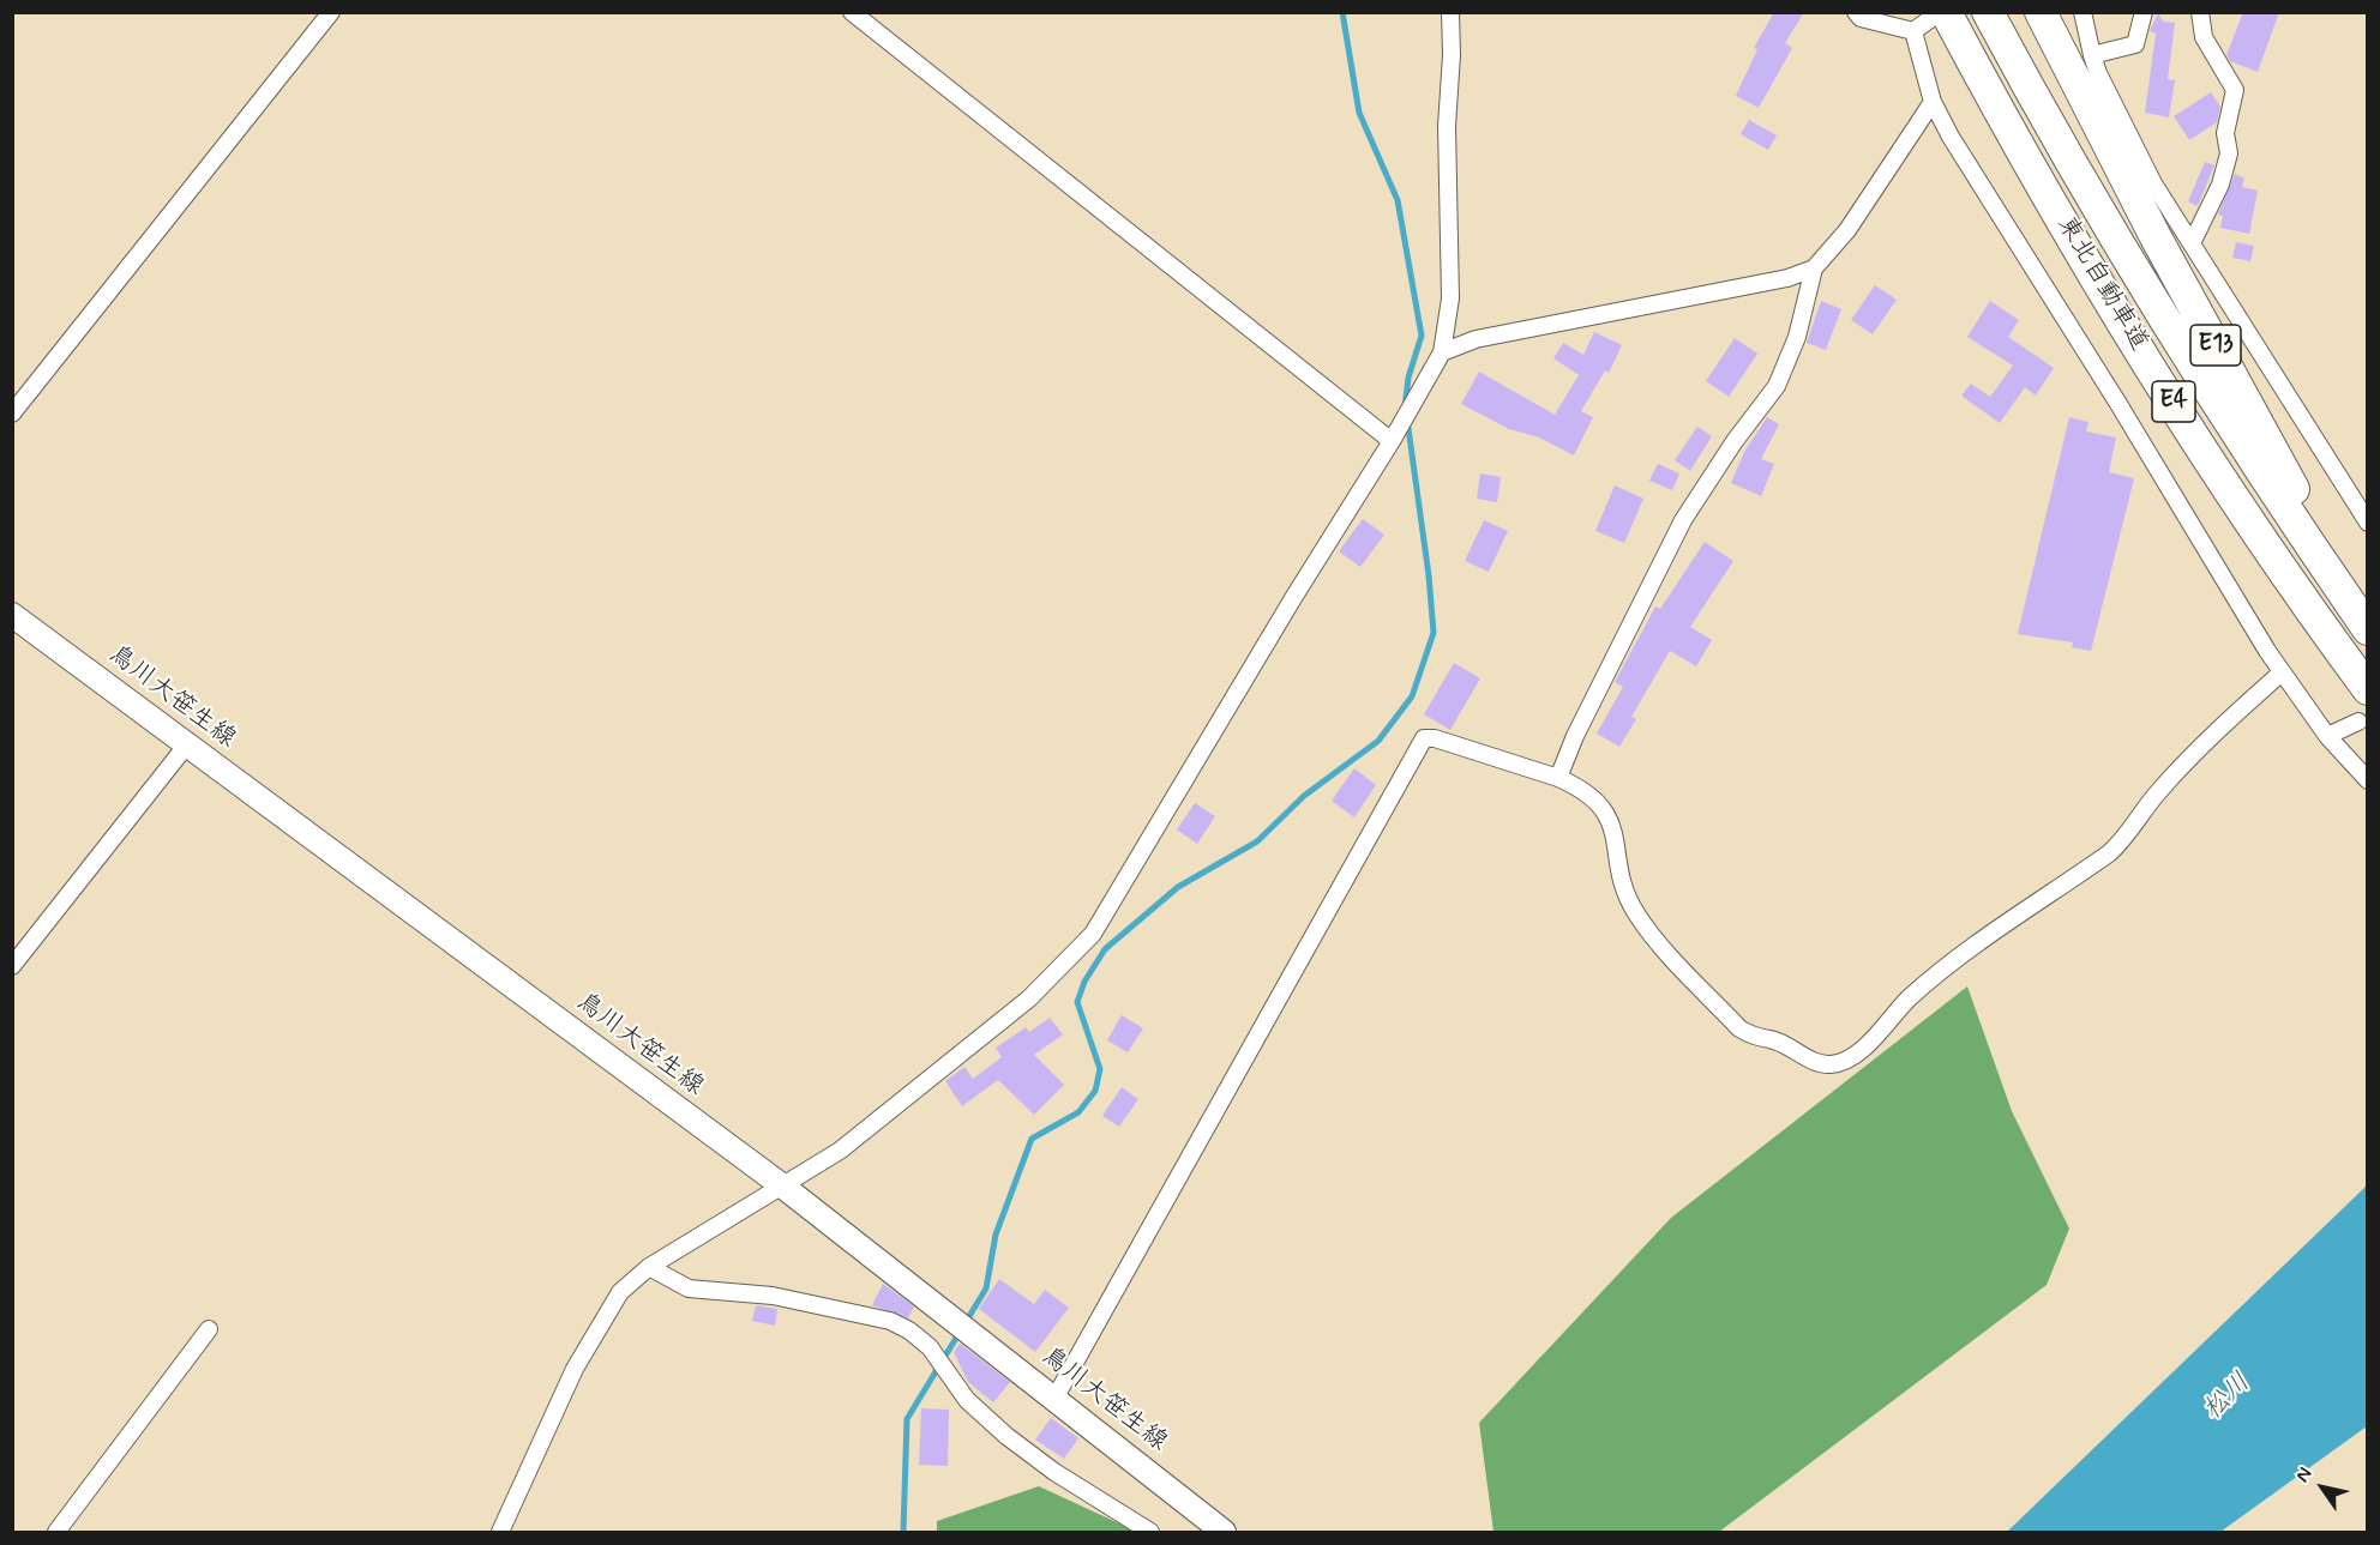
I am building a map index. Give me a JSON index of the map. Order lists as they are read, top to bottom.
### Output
{
  "streets": {
    "highway": ["東北自動車道", "E13", "E4"],
    "street": ["鳥川大笹生線"]
  },
  "crossings": [
    ["東北自動車道", "E13"]
  ],
  "water": ["松川"],
  "north": "top left"
}
